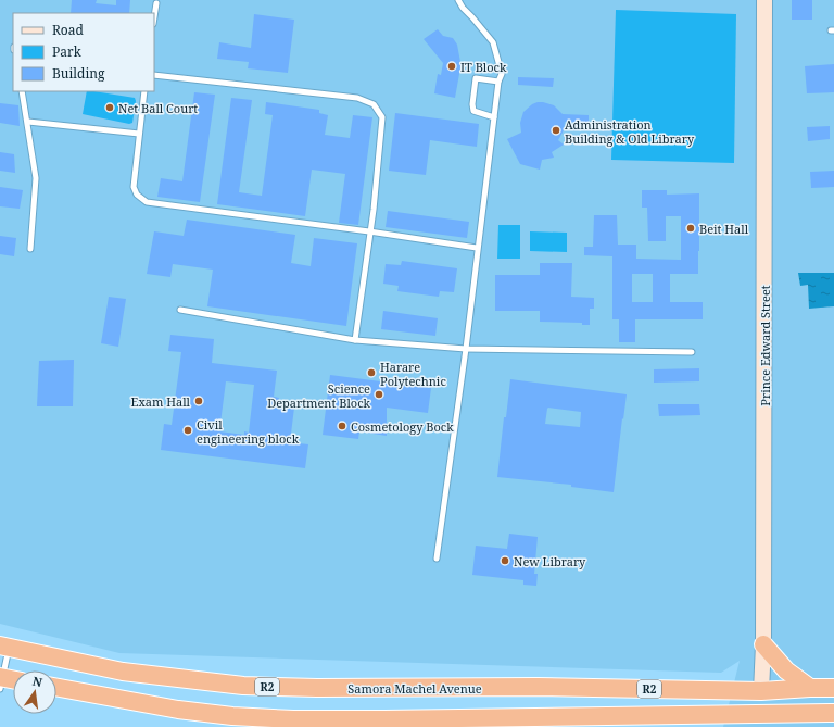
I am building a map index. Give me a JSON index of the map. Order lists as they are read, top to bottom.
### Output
{
  "streets": {
    "highway": ["R2", "Samora Machel Avenue"],
    "main road": ["Prince Edward Street"]
  },
  "crossings": [
    ["Prince Edward Street", "Samora Machel Avenue"]
  ],
  "places": [
    "IT Block",
    "Net Ball Court",
    "Administration Building & Old Library",
    "Beit Hall",
    "Harare Polytechnic",
    "Science Department Block",
    "Exam Hall",
    "Cosmetology Bock",
    "Civil engineering block",
    "New Library"
  ],
  "legend": ["Road", "Park", "Building"],
  "north": "top"
}
